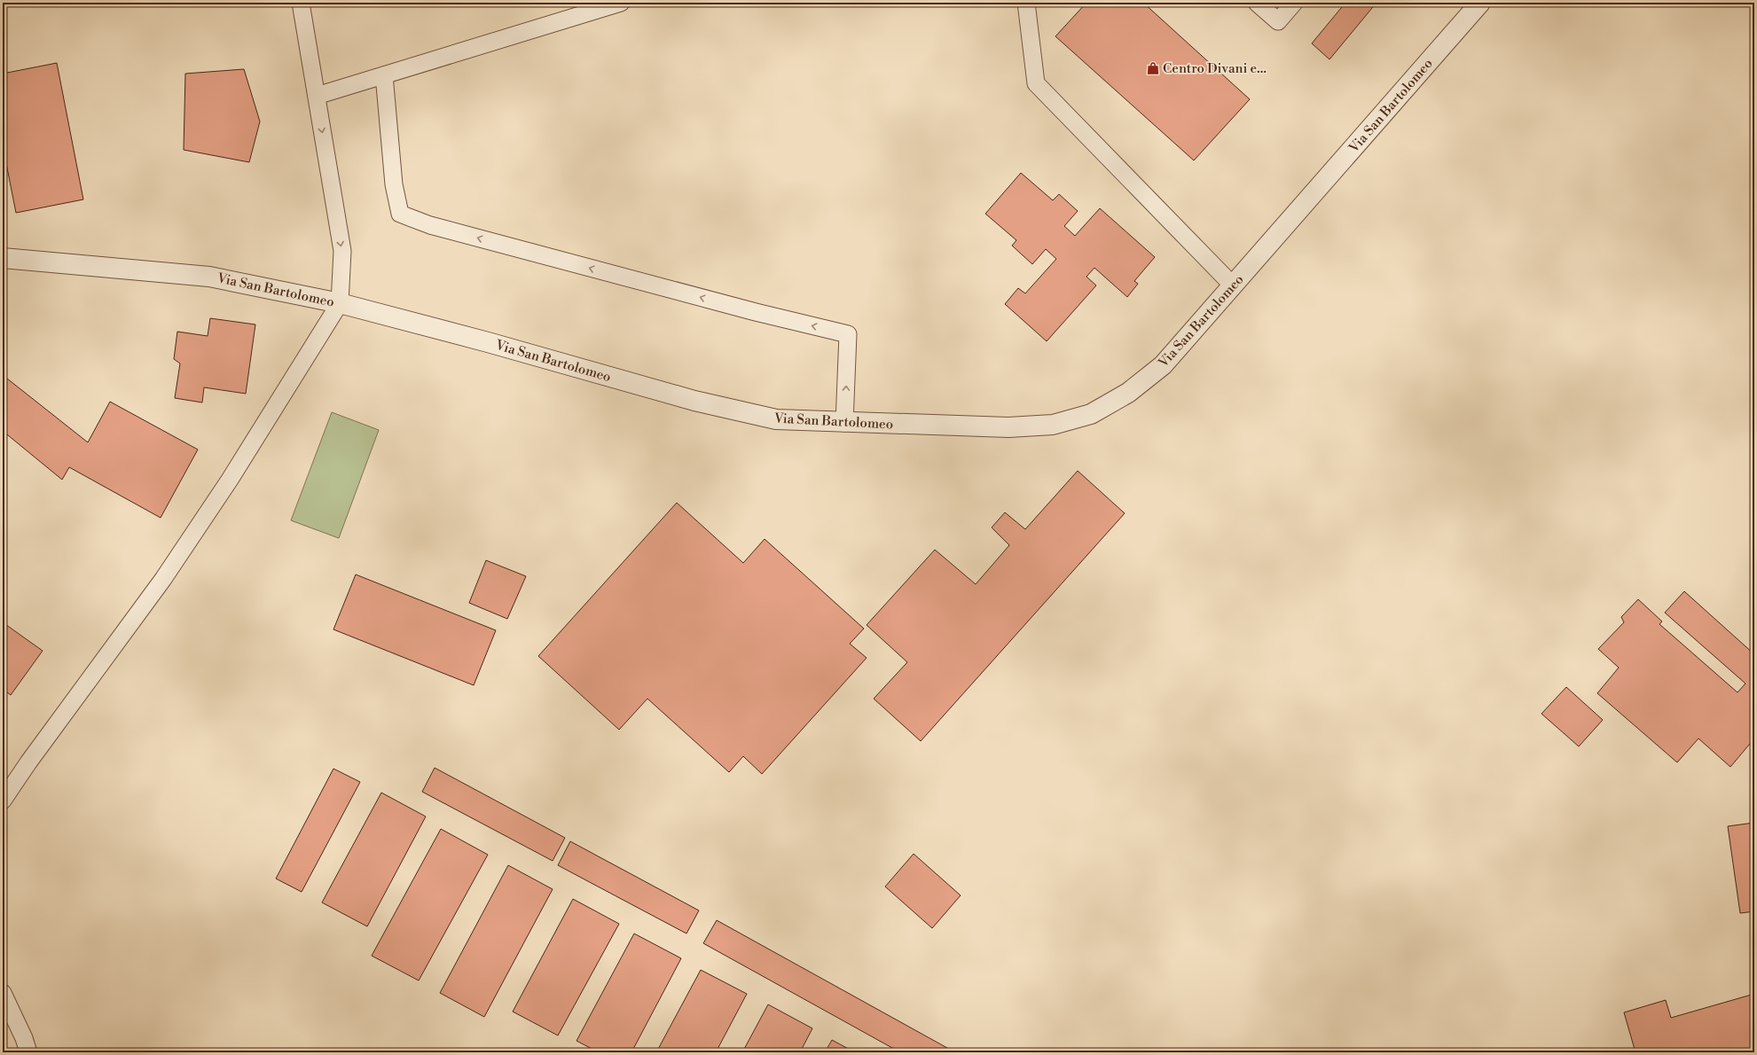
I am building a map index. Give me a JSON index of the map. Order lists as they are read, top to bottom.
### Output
{
  "streets": {
    "street": ["Via San Bartolomeo"]
  },
  "places": {
    "shop": ["Centro Divani e…"]
  }
}
